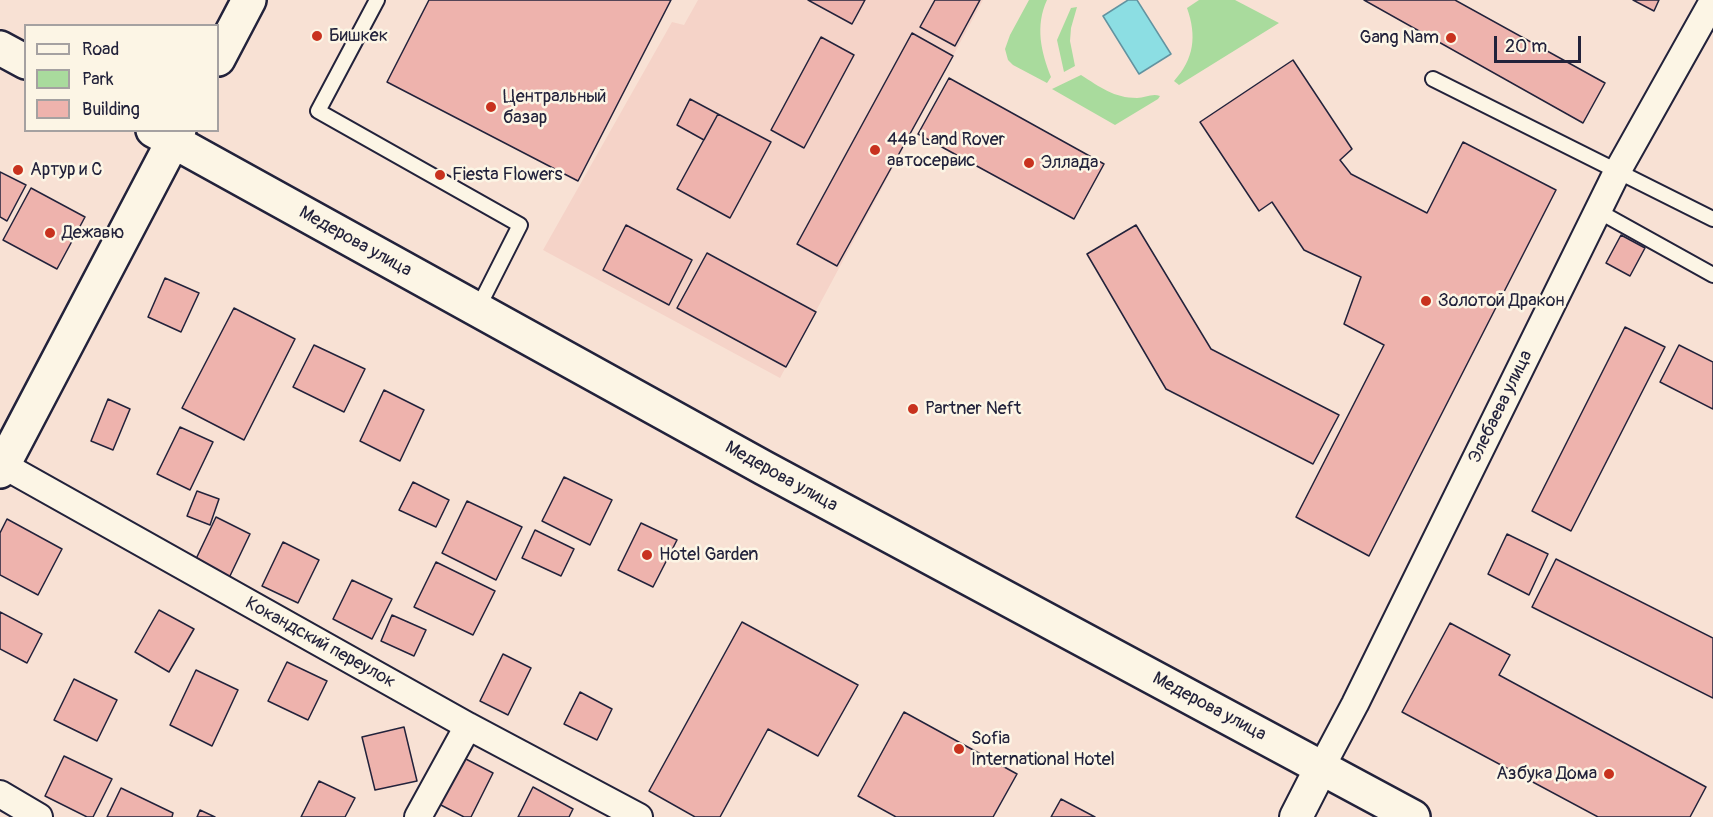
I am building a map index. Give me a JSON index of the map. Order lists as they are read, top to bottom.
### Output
{
  "streets": {
    "main road": ["Медерова улица"],
    "street": ["Элебаева улица", "Кокандский переулок"]
  },
  "crossings": [
    ["Медерова улица", "Элебаева улица"]
  ],
  "places": [
    "Бишкек",
    "Gang Nam",
    "Центральный базар",
    "44в Land Rover автосервис",
    "Эллада",
    "Артур и С",
    "Fiesta Flowers",
    "Дежавю",
    "Золотой Дракон",
    "Partner Neft",
    "Hotel Garden",
    "Sofia International Hotel",
    "Азбука Дома"
  ],
  "legend": ["Road", "Park", "Building"],
  "scale_bar": "20 m"
}
